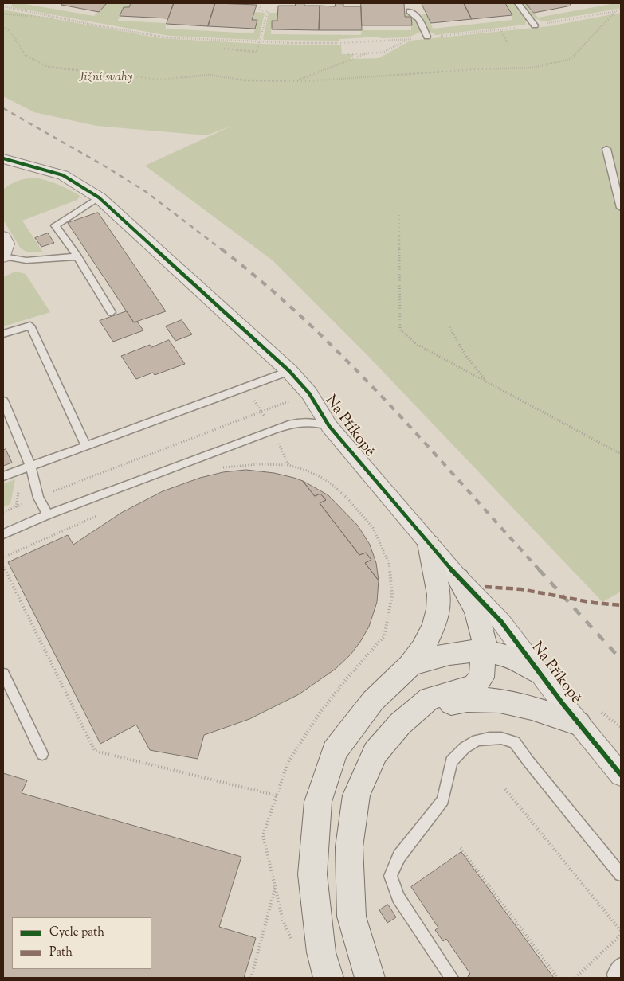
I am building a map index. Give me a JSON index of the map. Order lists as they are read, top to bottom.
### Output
{
  "streets": {
    "street": ["Na Příkopě"]
  },
  "parks": ["Jižní svahy"],
  "legend": ["Cycle path", "Path"]
}
